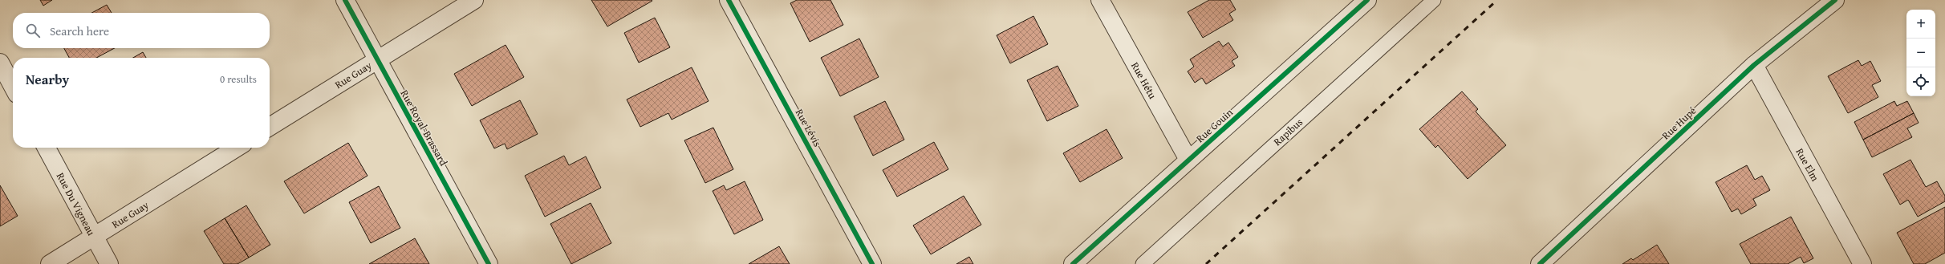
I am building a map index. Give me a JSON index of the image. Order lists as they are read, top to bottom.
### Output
{
  "streets": {
    "street": [
      "Rue Guay",
      "Rue Hétu",
      "Rue Hupé",
      "Rue Gouin",
      "Rue Royal-Brassard",
      "Rue Lévis",
      "Rue Elm",
      "Rue Du Vigneau"
    ],
    "lane": ["Rapibus"]
  },
  "crossings": [
    ["Rue Guay", "Rue Royal-Brassard"],
    ["Rue Guay", "Rue Du Vigneau"],
    ["Rue Hétu", "Rue Gouin"],
    ["Rue Hupé", "Rue Elm"]
  ],
  "page": {
    "map_buttons": ["+", "−"],
    "search": "Search here",
    "heading": ["Nearby", "0 results"]
  }
}
